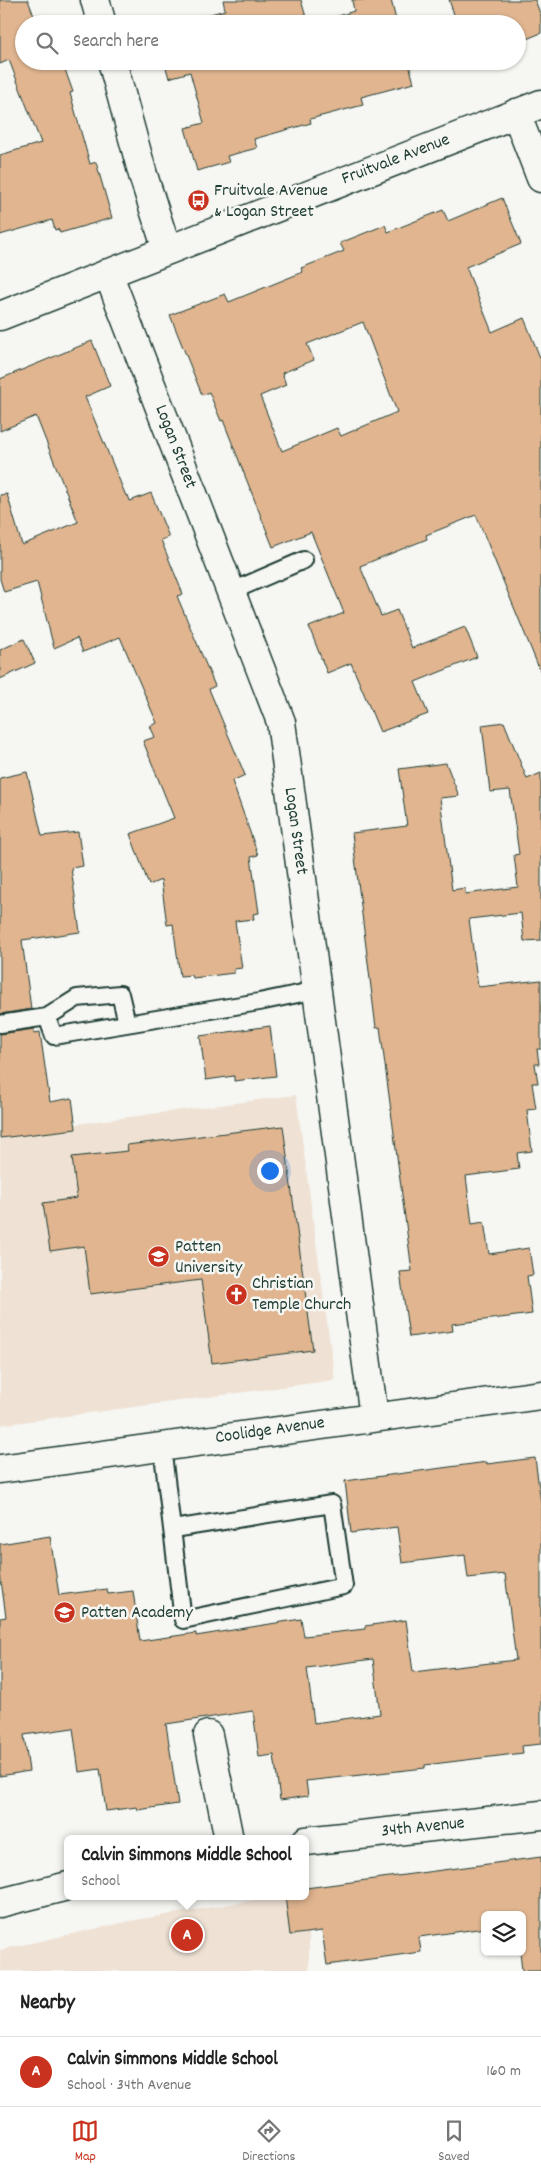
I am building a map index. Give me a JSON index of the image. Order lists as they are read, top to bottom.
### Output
{
  "streets": {
    "street": [
      "Fruitvale Avenue",
      "Logan Street",
      "Coolidge Avenue",
      "34th Avenue"
    ]
  },
  "crossings": [
    ["Fruitvale Avenue", "Logan Street"],
    ["Logan Street", "Coolidge Avenue"]
  ],
  "places": {
    "bus stop": ["Fruitvale Avenue & Logan Street"],
    "school or university": ["Patten University", "Patten Academy"],
    "church": ["Christian Temple Church"]
  },
  "page": {
    "search": "Search here",
    "popup": ["Calvin Simmons Middle School", "School"],
    "pins": "A",
    "heading": "Nearby",
    "list": [
      {
        "mark": "A",
        "name": "Calvin Simmons Middle School",
        "note": "School · 34th Avenue",
        "value": "160 m"
      }
    ],
    "nav": ["Map", "Directions", "Saved"]
  }
}
